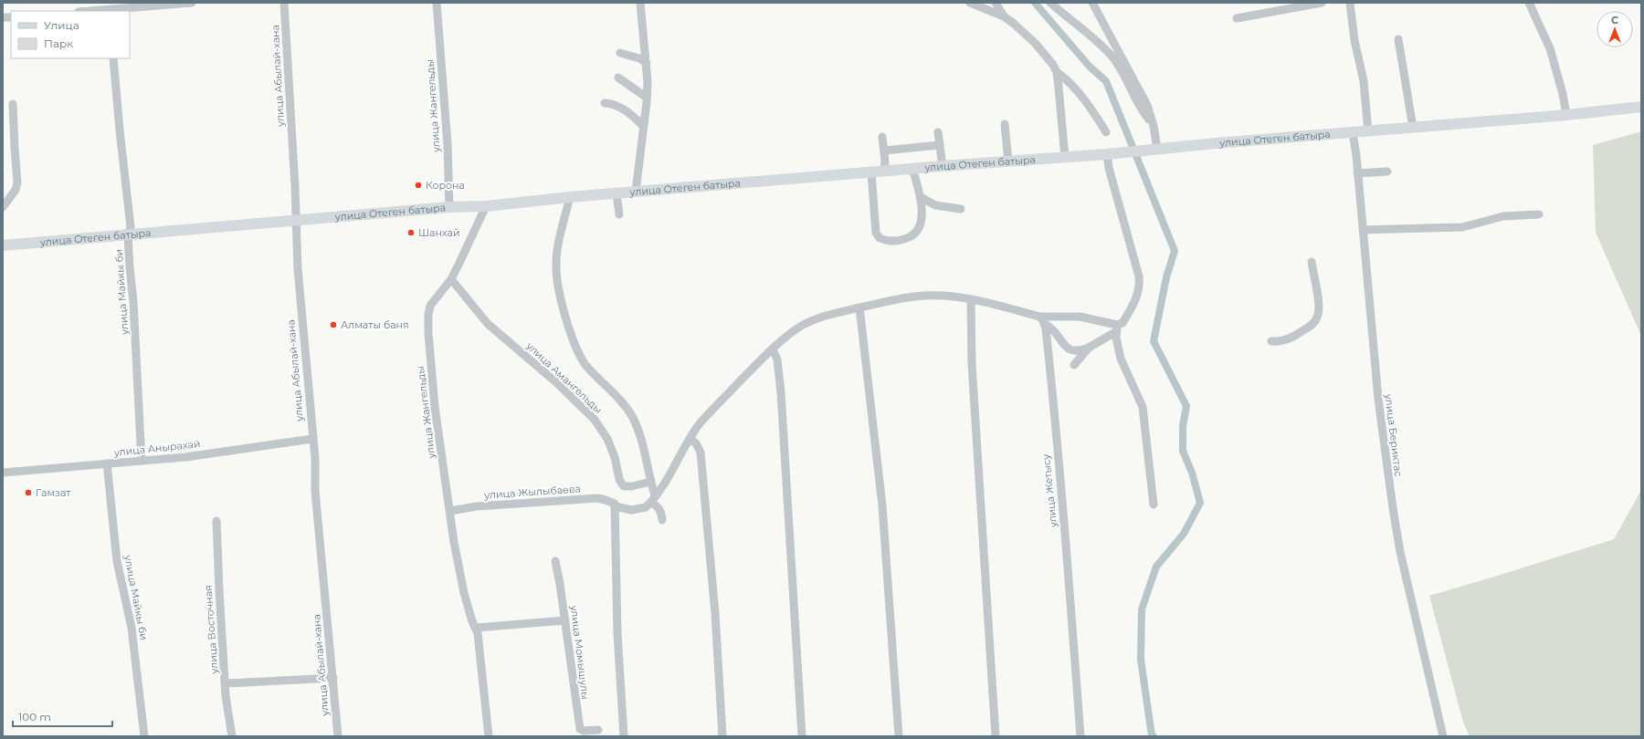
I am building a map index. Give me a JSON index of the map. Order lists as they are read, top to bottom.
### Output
{
  "streets": {
    "main road": ["улица Отеген батыра"],
    "street": [
      "улица Абылай-хана",
      "улица Жангельды",
      "улица Майкы би",
      "улица Амангельды",
      "улица Бериктас",
      "улица Анырахай",
      "улица Жетысу",
      "улица Жылыбаева",
      "улица Восточная",
      "улица Момышулы"
    ]
  },
  "crossings": [
    ["улица Абылай-хана", "улица Отеген батыра"],
    ["улица Абылай-хана", "улица Анырахай"],
    ["улица Жангельды", "улица Отеген батыра"],
    ["улица Жангельды", "улица Амангельды"],
    ["улица Жангельды", "улица Жылыбаева"],
    ["улица Отеген батыра", "улица Майкы би"],
    ["улица Отеген батыра", "улица Бериктас"],
    ["улица Майкы би", "улица Анырахай"]
  ],
  "places": [
    "Корона",
    "Шанхай",
    "Алматы баня",
    "Гамзат"
  ],
  "legend": ["Улица", "Парк"],
  "scale_bar": "100 m",
  "north": "top"
}
